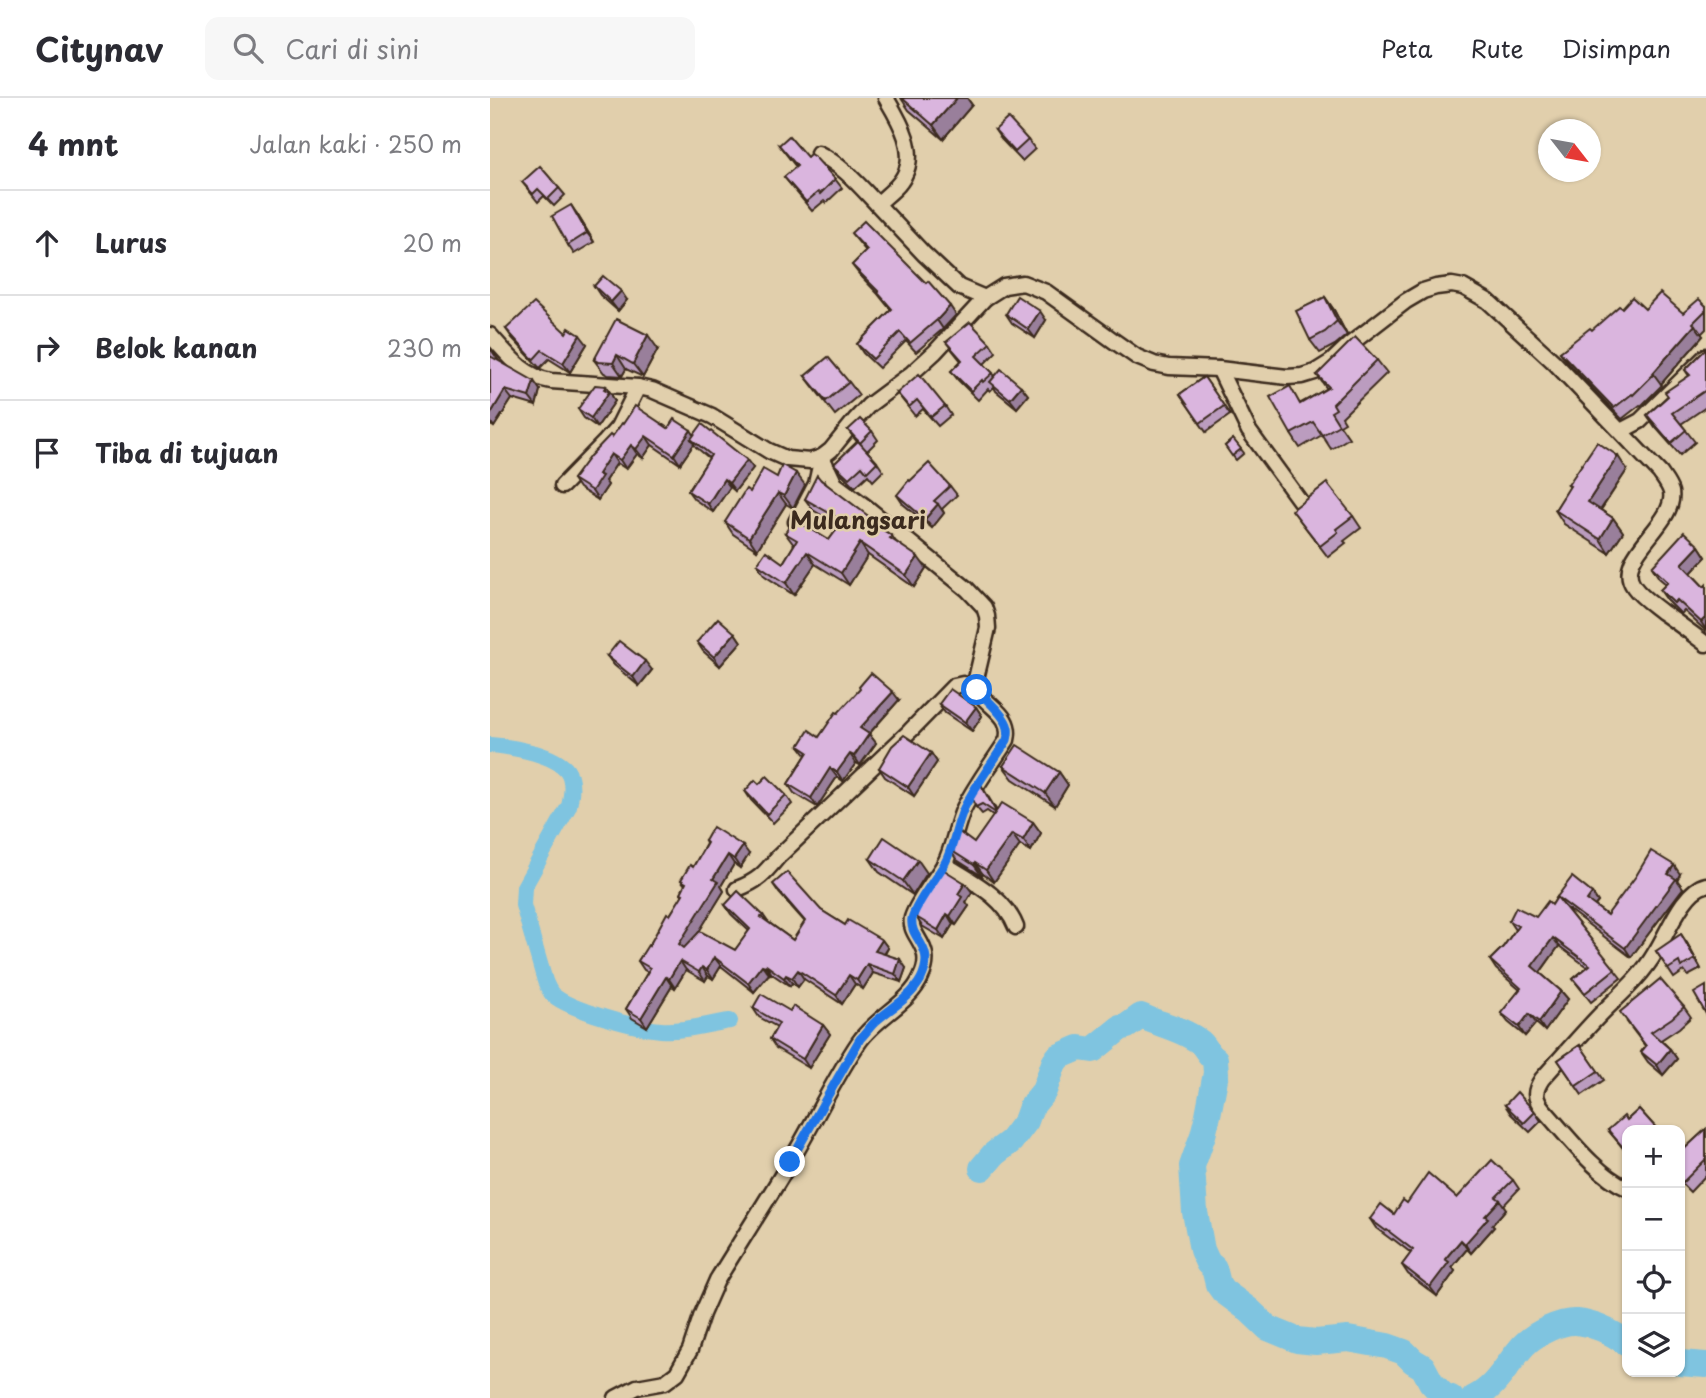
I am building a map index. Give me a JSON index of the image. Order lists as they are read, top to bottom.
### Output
{
  "districts": ["Mulangsari"],
  "north": "bottom right",
  "page": {
    "header": "Citynav",
    "search": "Cari di sini",
    "nav": ["Peta", "Rute", "Disimpan"],
    "heading": ["4 mnt", "Jalan kaki · 250 m"],
    "list": [
      ["Lurus", "20 m"],
      ["Belok kanan", "230 m"],
      "Tiba di tujuan"
    ],
    "map_buttons": ["+", "−"]
  }
}
